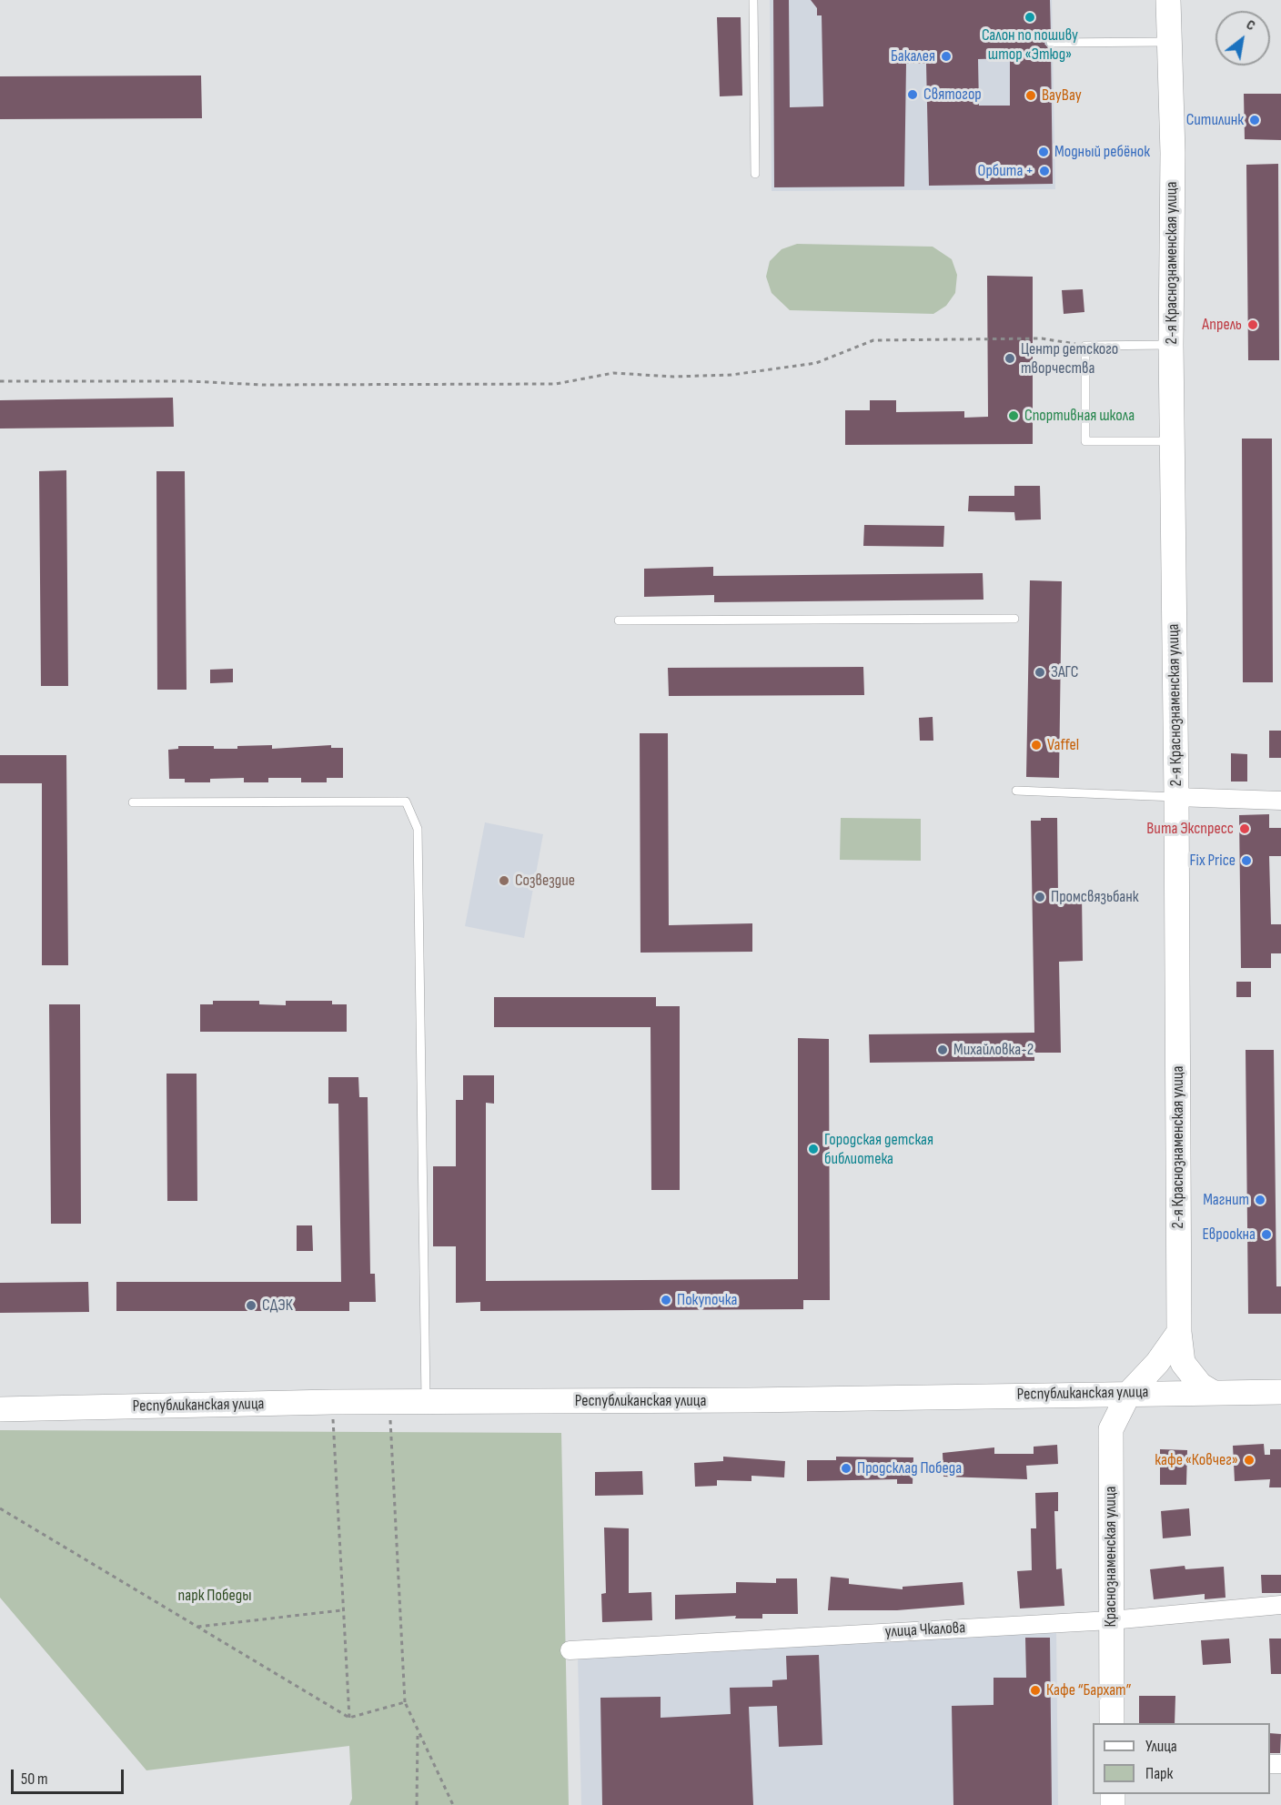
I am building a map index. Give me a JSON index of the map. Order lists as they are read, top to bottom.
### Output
{
  "streets": {
    "street": [
      "2-я Краснознаменская улица",
      "Республиканская улица",
      "Краснознаменская улица",
      "улица Чкалова"
    ]
  },
  "crossings": [
    ["2-я Краснознаменская улица", "Республиканская улица"],
    ["Республиканская улица", "Краснознаменская улица"],
    ["Краснознаменская улица", "улица Чкалова"]
  ],
  "parks": ["парк Победы"],
  "places": [
    "Салон по пошиву штор «Этюд»",
    "Бакалея",
    "Святогор",
    "BayBay",
    "Ситилинк",
    "Модный ребёнок",
    "Орбита +",
    "Апрель",
    "Центр детского творчества",
    "Спортивная школа",
    "ЗАГС",
    "Vaffel",
    "Вита Экспресс",
    "Fix Price",
    "Созвездие",
    "Промсвязьбанк",
    "Михайловка-2",
    "Городская детская библиотека",
    "Магнит",
    "Евроокна",
    "Покупочка",
    "СДЭК",
    "кафе «Ковчег»",
    "Продсклад Победа",
    "Кафе “Бархат”"
  ],
  "legend": ["Улица", "Парк"],
  "scale_bar": "50 m",
  "north": "top right"
}
